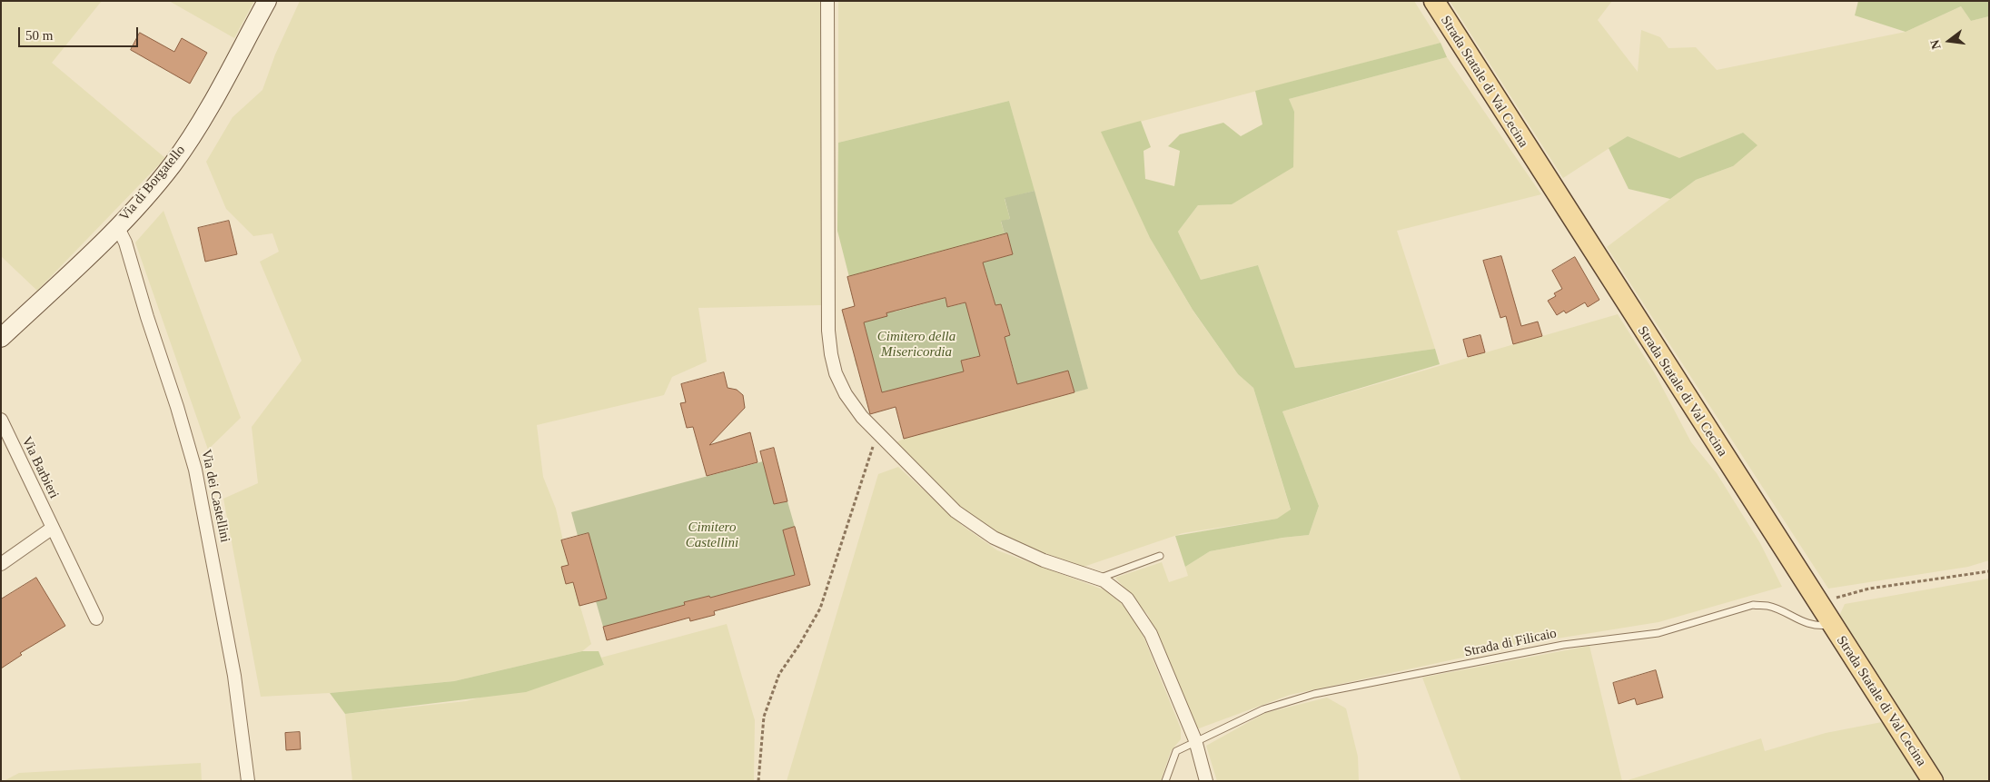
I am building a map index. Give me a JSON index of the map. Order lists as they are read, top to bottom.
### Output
{
  "streets": {
    "main road": ["Strada Statale di Val Cecina", "Via di Borgatello"],
    "street": ["Via Barbieri", "Via dei Castellini"],
    "lane": ["Strada di Filicaio"]
  },
  "crossings": [
    ["Strada Statale di Val Cecina", "Strada di Filicaio"],
    ["Via di Borgatello", "Via dei Castellini"]
  ],
  "parks": ["Cimitero della Misericordia", "Cimitero Castellini"],
  "scale_bar": "50 m",
  "north": "left"
}
